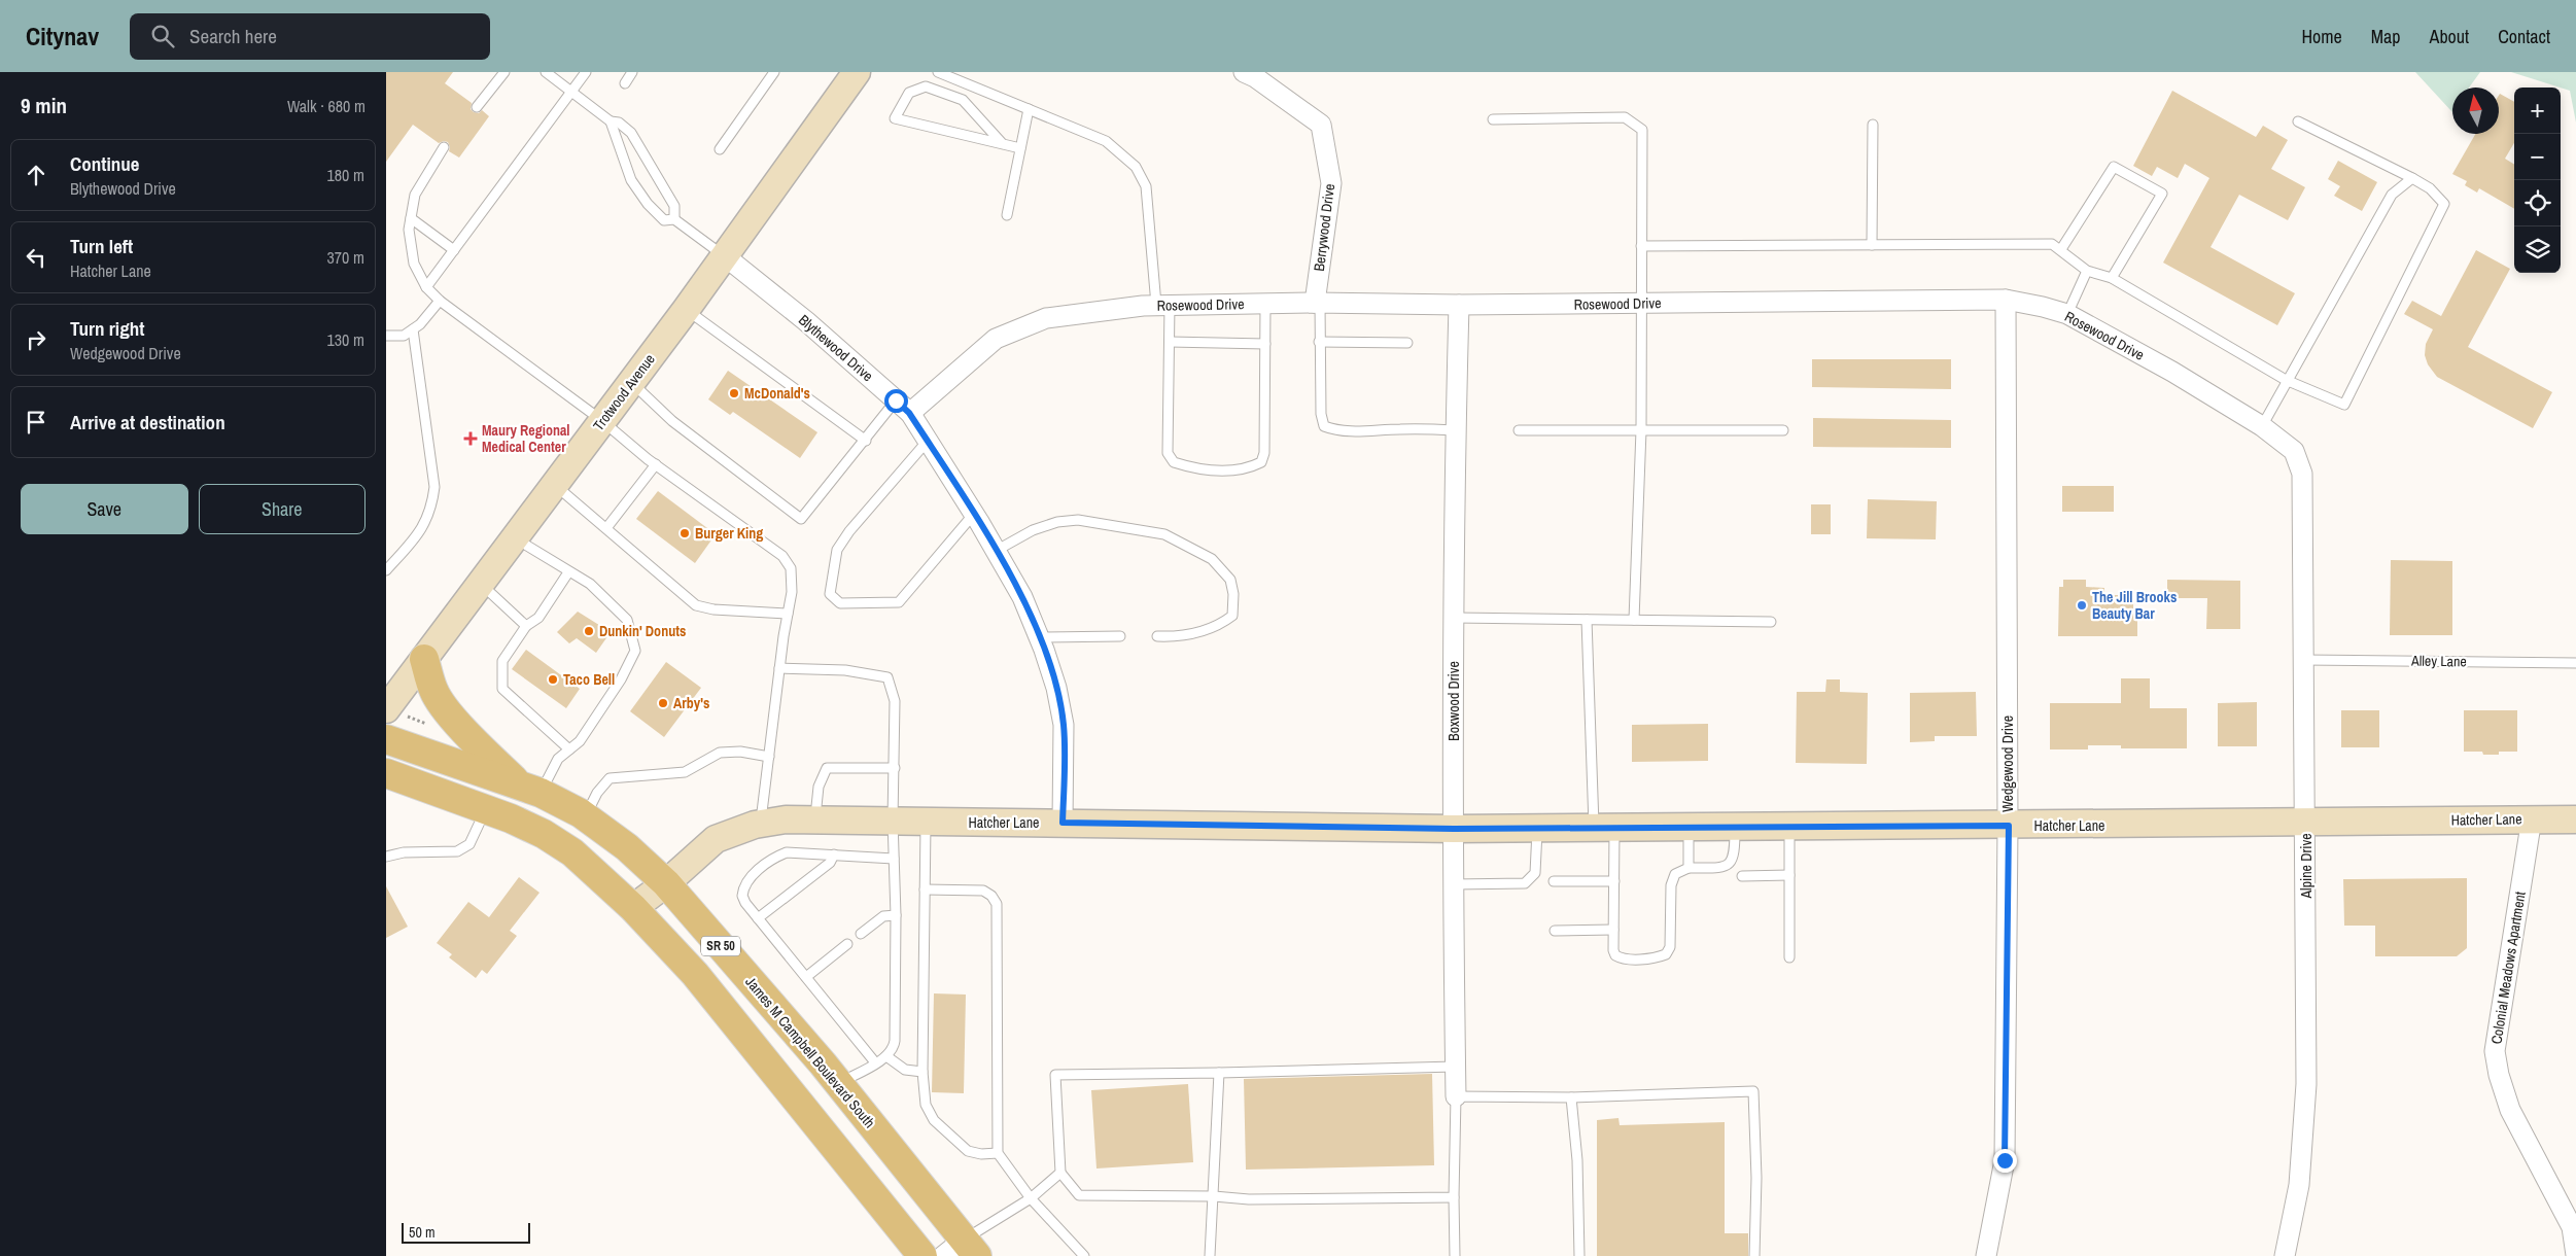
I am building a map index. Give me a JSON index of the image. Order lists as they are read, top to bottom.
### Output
{
  "streets": {
    "main road": ["SR 50", "James M Campbell Boulevard South"],
    "street": [
      "Berrywood Drive",
      "Rosewood Drive",
      "Blythewood Drive",
      "Trotwood Avenue",
      "Boxwood Drive",
      "Wedgewood Drive",
      "Hatcher Lane",
      "Alpine Drive",
      "Colonial Meadows Apartment"
    ],
    "lane": ["Alley Lane"]
  },
  "crossings": [
    ["Berrywood Drive", "Rosewood Drive"],
    ["Rosewood Drive", "Blythewood Drive"],
    ["Rosewood Drive", "Boxwood Drive"],
    ["Rosewood Drive", "Wedgewood Drive"],
    ["Rosewood Drive", "Alpine Drive"],
    ["Blythewood Drive", "Trotwood Avenue"],
    ["Blythewood Drive", "Hatcher Lane"],
    ["Alley Lane", "Alpine Drive"],
    ["Boxwood Drive", "Hatcher Lane"],
    ["Wedgewood Drive", "Hatcher Lane"],
    ["Hatcher Lane", "Alpine Drive"],
    ["Hatcher Lane", "Colonial Meadows Apartment"],
    ["Hatcher Lane", "James M Campbell Boulevard South"]
  ],
  "places": {
    "other": [
      "McDonald's",
      "Burger King",
      "The Jill Brooks Beauty Bar",
      "Dunkin' Donuts",
      "Taco Bell",
      "Arby's"
    ],
    "health": ["Maury Regional Medical Center"]
  },
  "scale_bar": "50 m",
  "north": "top",
  "page": {
    "header": "Citynav",
    "search": "Search here",
    "nav": [
      "Home",
      "Map",
      "About",
      "Contact"
    ],
    "heading": ["9 min", "Walk · 680 m"],
    "map_buttons": ["+", "−"],
    "list": [
      ["Continue", "Blythewood Drive", "180 m"],
      ["Turn left", "Hatcher Lane", "370 m"],
      ["Turn right", "Wedgewood Drive", "130 m"],
      "Arrive at destination"
    ],
    "buttons": ["Save", "Share"],
    "scale": "50 m"
  }
}
